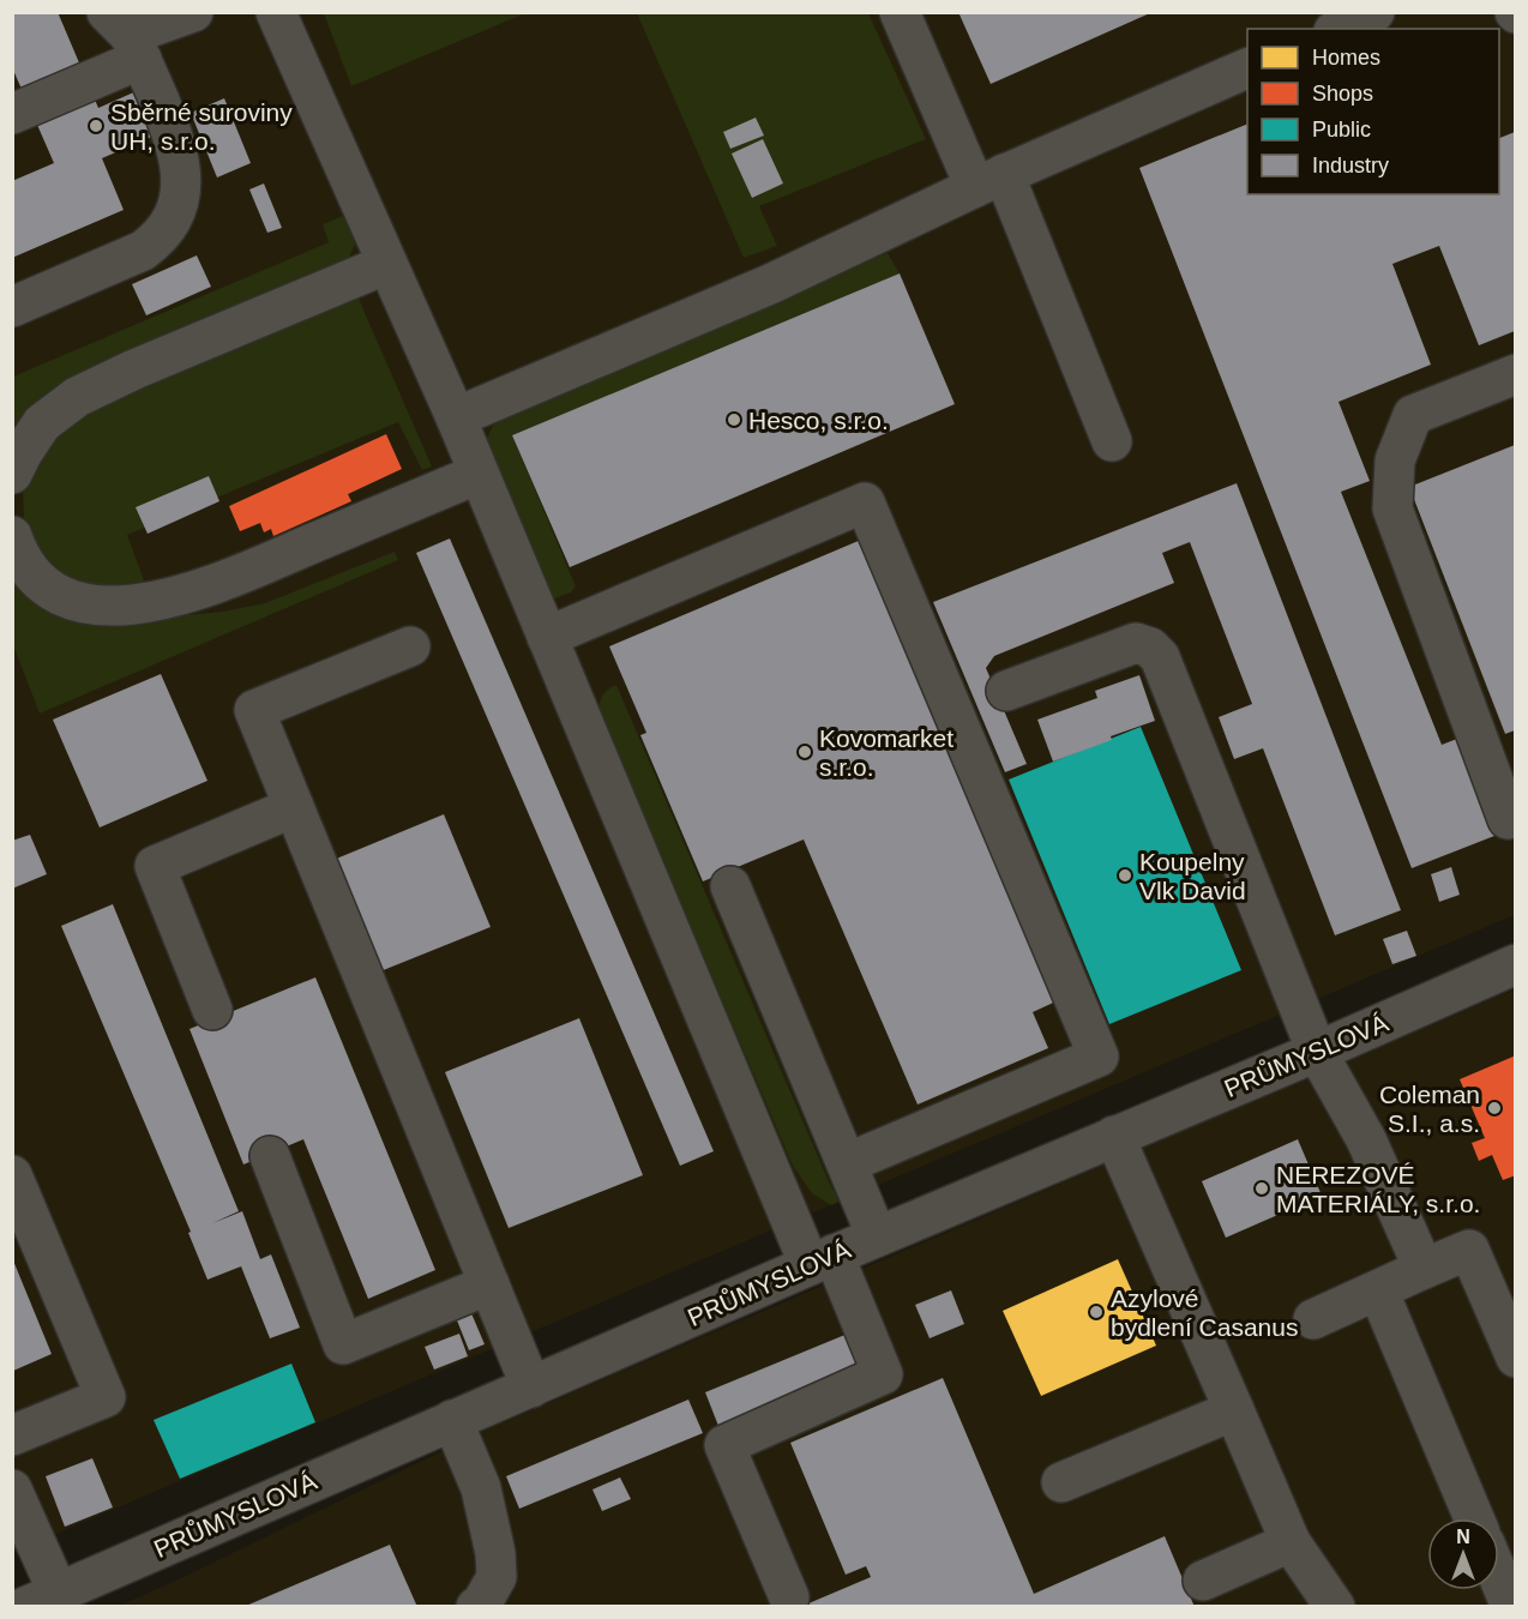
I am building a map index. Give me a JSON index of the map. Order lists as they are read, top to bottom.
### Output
{
  "streets": {
    "street": ["PRŮMYSLOVÁ"]
  },
  "places": [
    "Sběrné suroviny UH, s.r.o.",
    "Hesco, s.r.o.",
    "Kovomarket s.r.o.",
    "Koupelny Vlk David",
    "Coleman S.I., a.s.",
    "NEREZOVÉ MATERIÁLY, s.r.o.",
    "Azylové bydlení Casanus"
  ],
  "legend": [
    "Homes",
    "Shops",
    "Public",
    "Industry"
  ],
  "north": "top"
}
